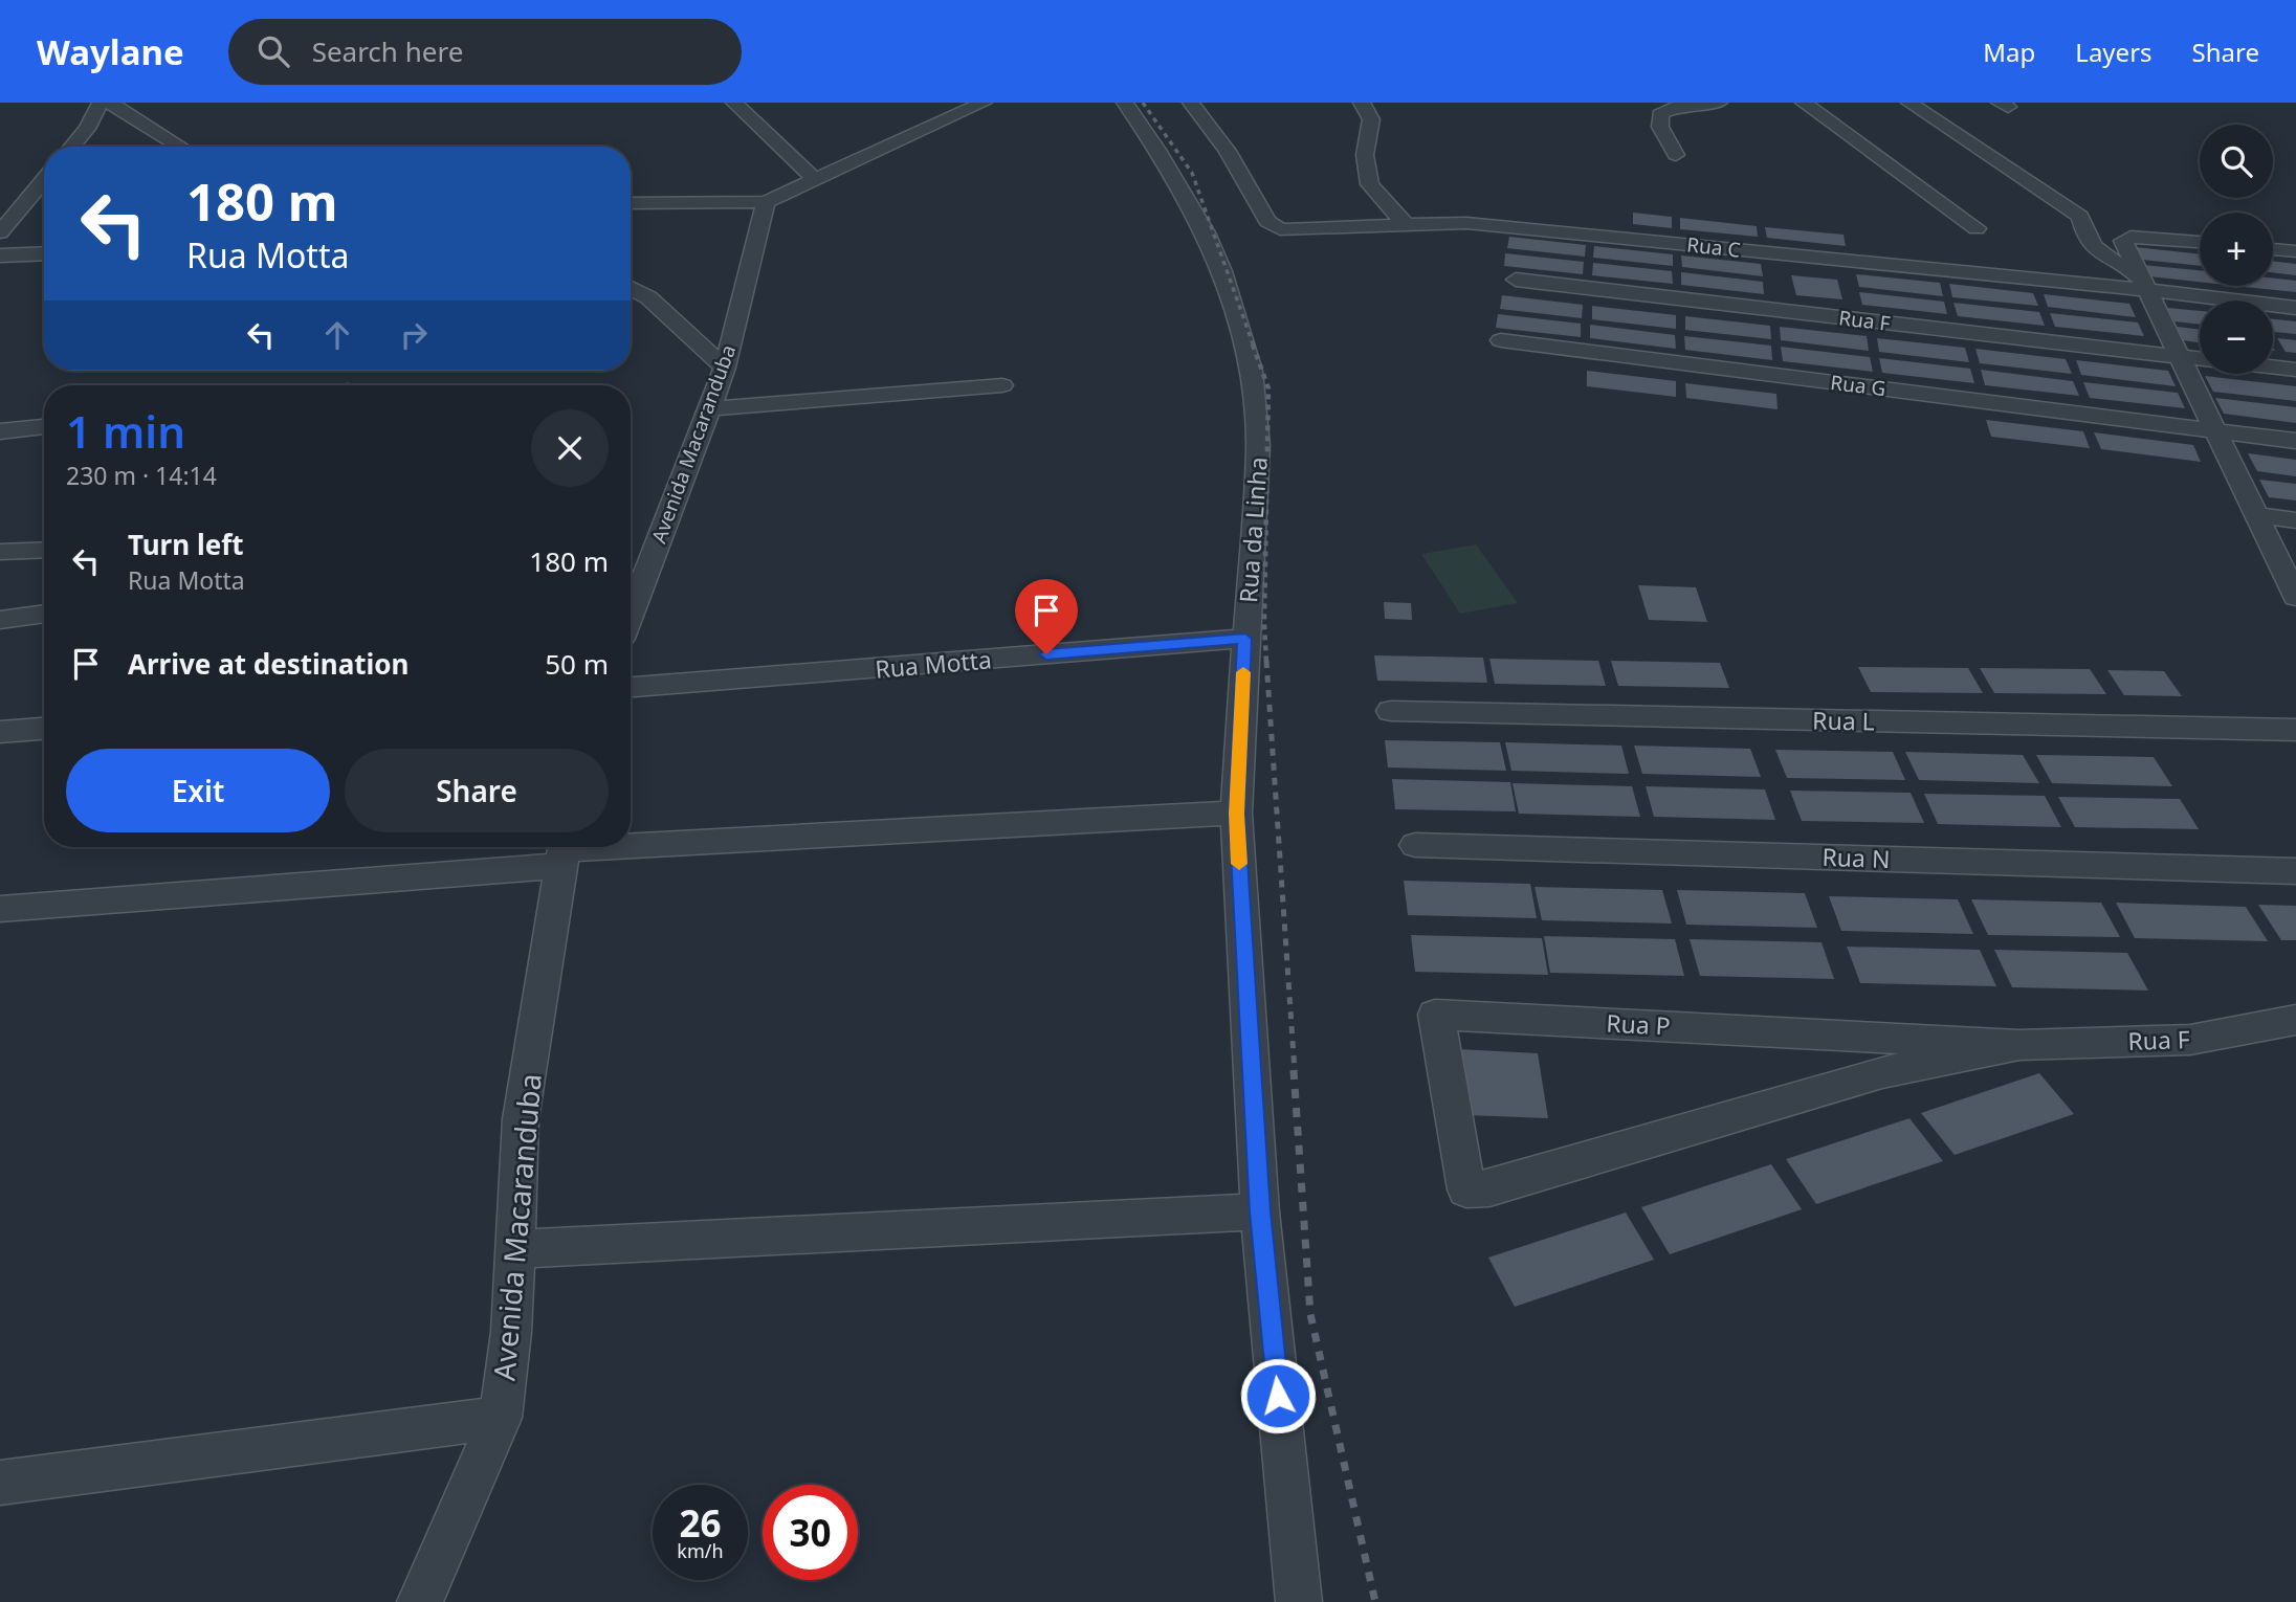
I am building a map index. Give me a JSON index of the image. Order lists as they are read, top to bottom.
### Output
{
  "streets": {
    "street": [
      "Rua C",
      "Rua F",
      "Rua G",
      "Avenida Macaranduba",
      "Rua da Linha",
      "Rua Motta",
      "Rua L",
      "Rua N",
      "Rua P"
    ]
  },
  "crossings": [
    ["Rua F", "Rua P"],
    ["Rua da Linha", "Rua Motta"]
  ],
  "page": {
    "header": "Waylane",
    "search": "Search here",
    "nav": ["Map", "Layers", "Share"],
    "map_buttons": ["+", "−"],
    "turn": ["180 m", "Rua Motta"],
    "heading": ["1 min", "230 m · 14:14"],
    "list": [
      {
        "name": "Turn left",
        "note": "Rua Motta",
        "value": "180 m"
      },
      {
        "name": "Arrive at destination",
        "value": "50 m"
      }
    ],
    "buttons": ["Exit", "Share"],
    "speed": "26 km/h",
    "limit": "30"
  }
}
